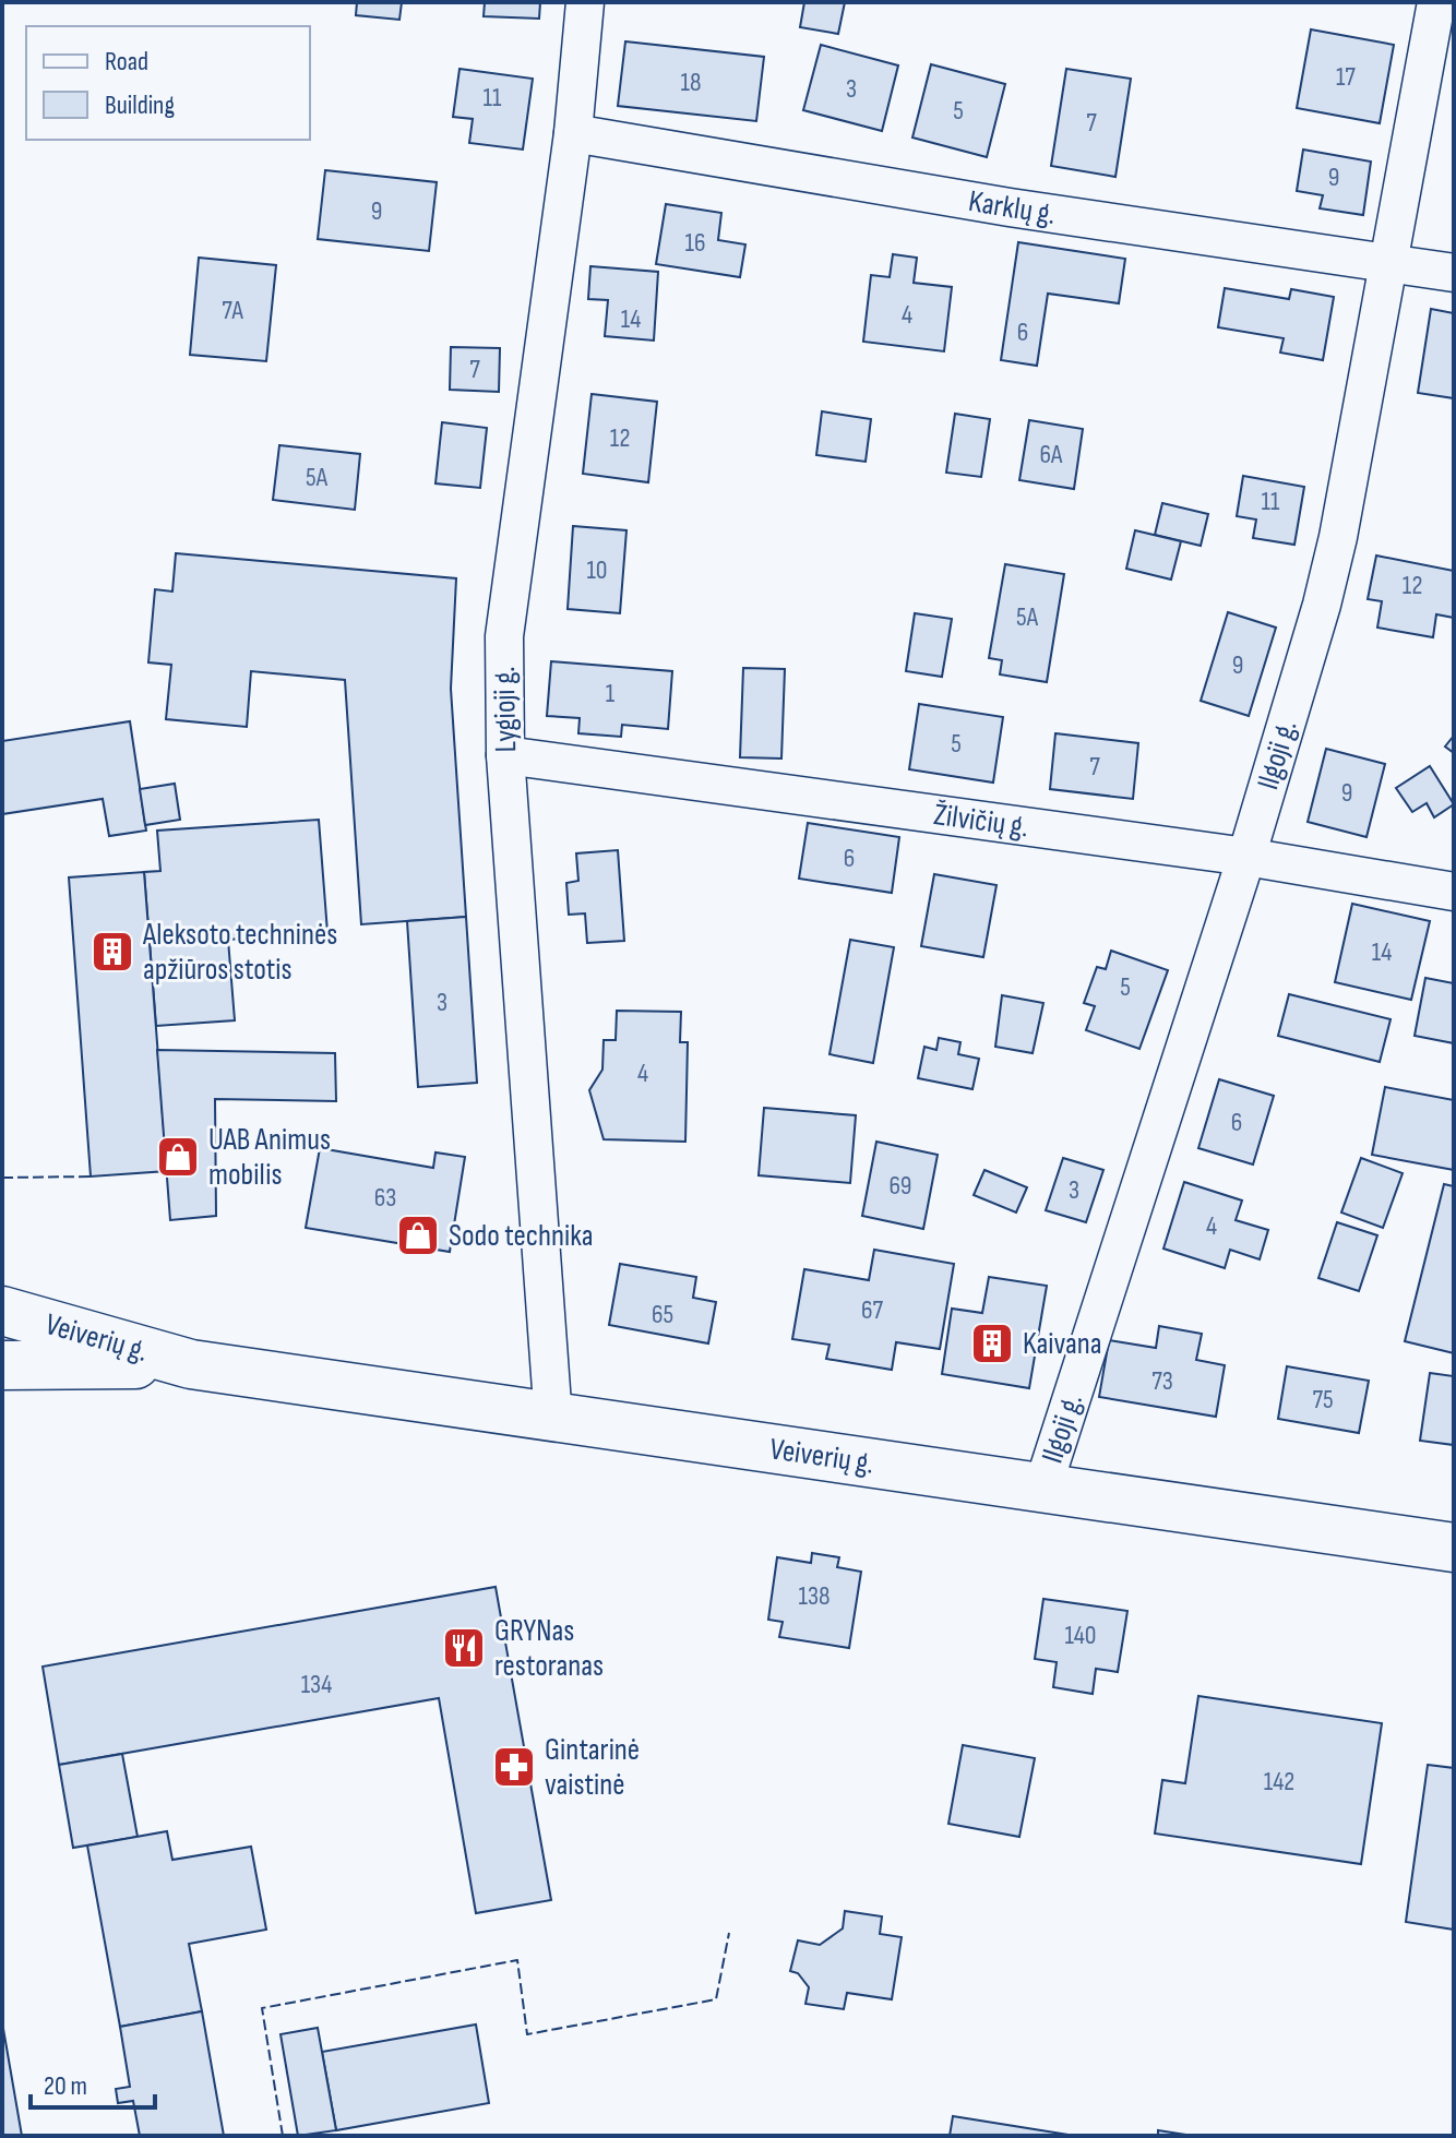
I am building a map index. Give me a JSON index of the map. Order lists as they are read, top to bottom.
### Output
{
  "streets": {
    "main road": ["Veiverių g."],
    "street": [
      "Karklų g.",
      "Lygioji g.",
      "Ilgoji g.",
      "Žilvičių g."
    ]
  },
  "crossings": [
    ["Karklų g.", "Lygioji g."],
    ["Karklų g.", "Ilgoji g."],
    ["Lygioji g.", "Žilvičių g."],
    ["Lygioji g.", "Veiverių g."],
    ["Ilgoji g.", "Žilvičių g."],
    ["Ilgoji g.", "Veiverių g."]
  ],
  "places": {
    "building": ["Aleksoto techninės apžiūros stotis", "Kaivana"],
    "shop": ["UAB Animus mobilis", "Sodo technika"],
    "restaurant": ["GRYNas restoranas"],
    "pharmacy": ["Gintarinė vaistinė"]
  },
  "house_numbers": [
    "17",
    "18",
    "3",
    "11",
    "5",
    "7",
    "9",
    "9",
    "16",
    "7A",
    "4",
    "14",
    "6",
    "7",
    "12",
    "6A",
    "5A",
    "11",
    "10",
    "12",
    "5A",
    "9",
    "1",
    "5",
    "7",
    "9",
    "6",
    "14",
    "5",
    "3",
    "4",
    "6",
    "69",
    "3",
    "63",
    "4",
    "67",
    "65",
    "73",
    "75",
    "138",
    "140",
    "134",
    "142"
  ],
  "legend": ["Road", "Building"],
  "scale_bar": "20 m"
}
